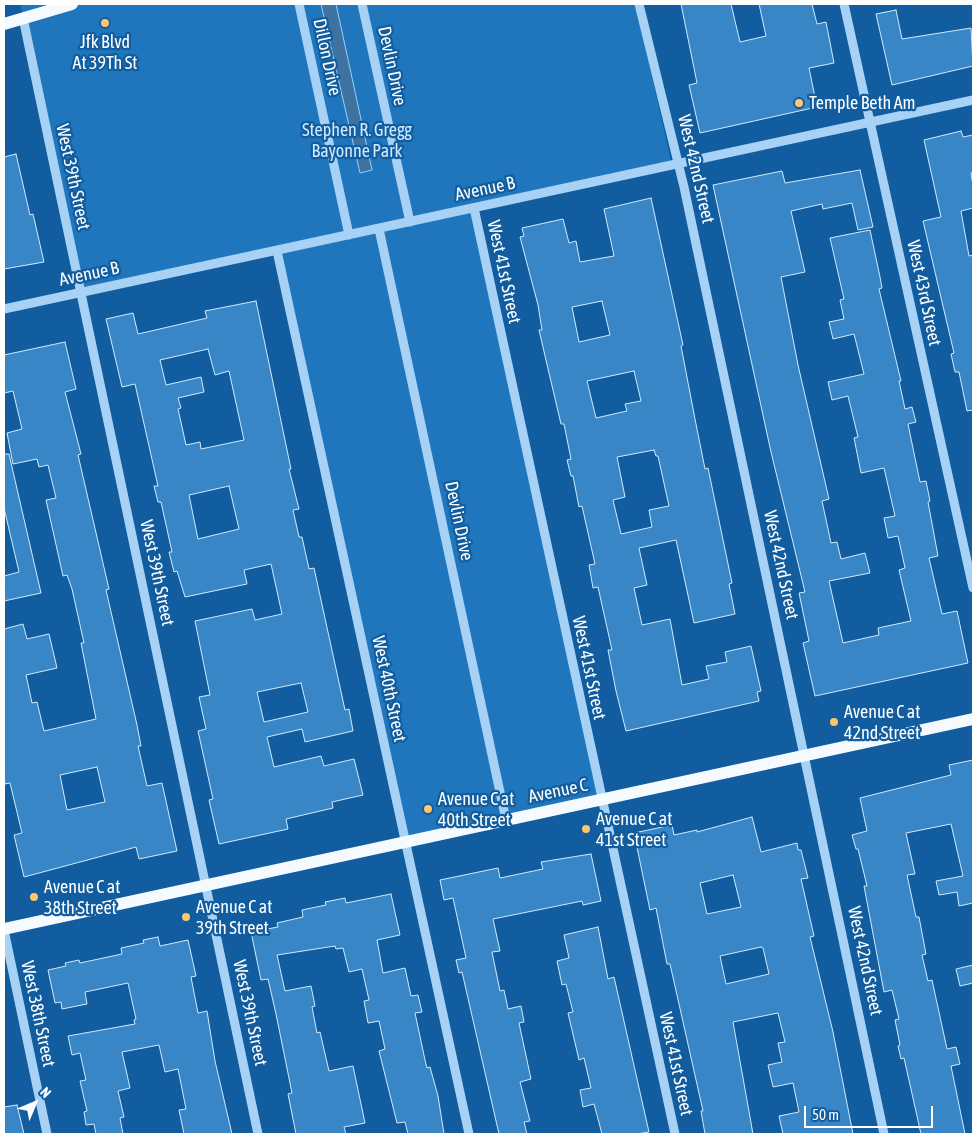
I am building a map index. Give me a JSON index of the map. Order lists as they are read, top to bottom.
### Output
{
  "streets": {
    "main road": ["Avenue C"],
    "street": [
      "Dillon Drive",
      "Devlin Drive",
      "West 42nd Street",
      "West 39th Street",
      "Avenue B",
      "West 41st Street",
      "West 43rd Street",
      "West 40th Street",
      "West 38th Street"
    ]
  },
  "crossings": [
    ["Dillon Drive", "Avenue B"],
    ["Devlin Drive", "Avenue B"],
    ["Devlin Drive", "Avenue C"],
    ["West 42nd Street", "Avenue B"],
    ["West 42nd Street", "Avenue C"],
    ["West 39th Street", "Avenue B"],
    ["West 39th Street", "Avenue C"],
    ["Avenue B", "West 41st Street"],
    ["Avenue B", "West 43rd Street"],
    ["Avenue B", "West 40th Street"],
    ["West 41st Street", "Avenue C"],
    ["West 40th Street", "Avenue C"],
    ["Avenue C", "West 38th Street"]
  ],
  "parks": ["Stephen R. Gregg Bayonne Park"],
  "places": [
    "Jfk Blvd At 39Th St",
    "Temple Beth Am",
    "Avenue C at 42nd Street",
    "Avenue C at 40th Street",
    "Avenue C at 41st Street",
    "Avenue C at 38th Street",
    "Avenue C at 39th Street"
  ],
  "scale_bar": "50 m",
  "north": "top right"
}
